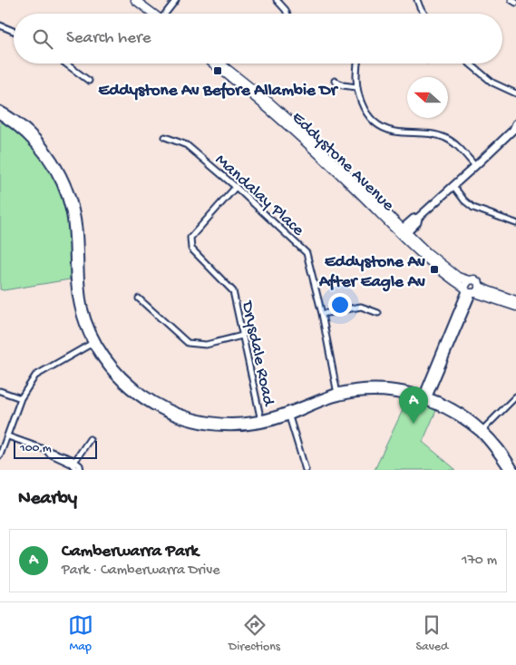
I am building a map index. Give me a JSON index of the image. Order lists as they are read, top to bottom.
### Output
{
  "streets": {
    "main road": ["Eddystone Avenue"],
    "street": ["Mandalay Place", "Drysdale Road"]
  },
  "crossings": [
    ["Mandalay Place", "Drysdale Road"]
  ],
  "places": {
    "transit": ["Eddystone Av Before Allambie Dr", "Eddystone Av After Eagle Av"]
  },
  "scale_bar": "100 m",
  "north": "left",
  "page": {
    "search": "Search here",
    "pins": "A",
    "scale": "100 m",
    "heading": "Nearby",
    "list": [
      {
        "mark": "A",
        "name": "Camberwarra Park",
        "note": "Park · Camberwarra Drive",
        "value": "170 m"
      }
    ],
    "nav": ["Map", "Directions", "Saved"]
  }
}
